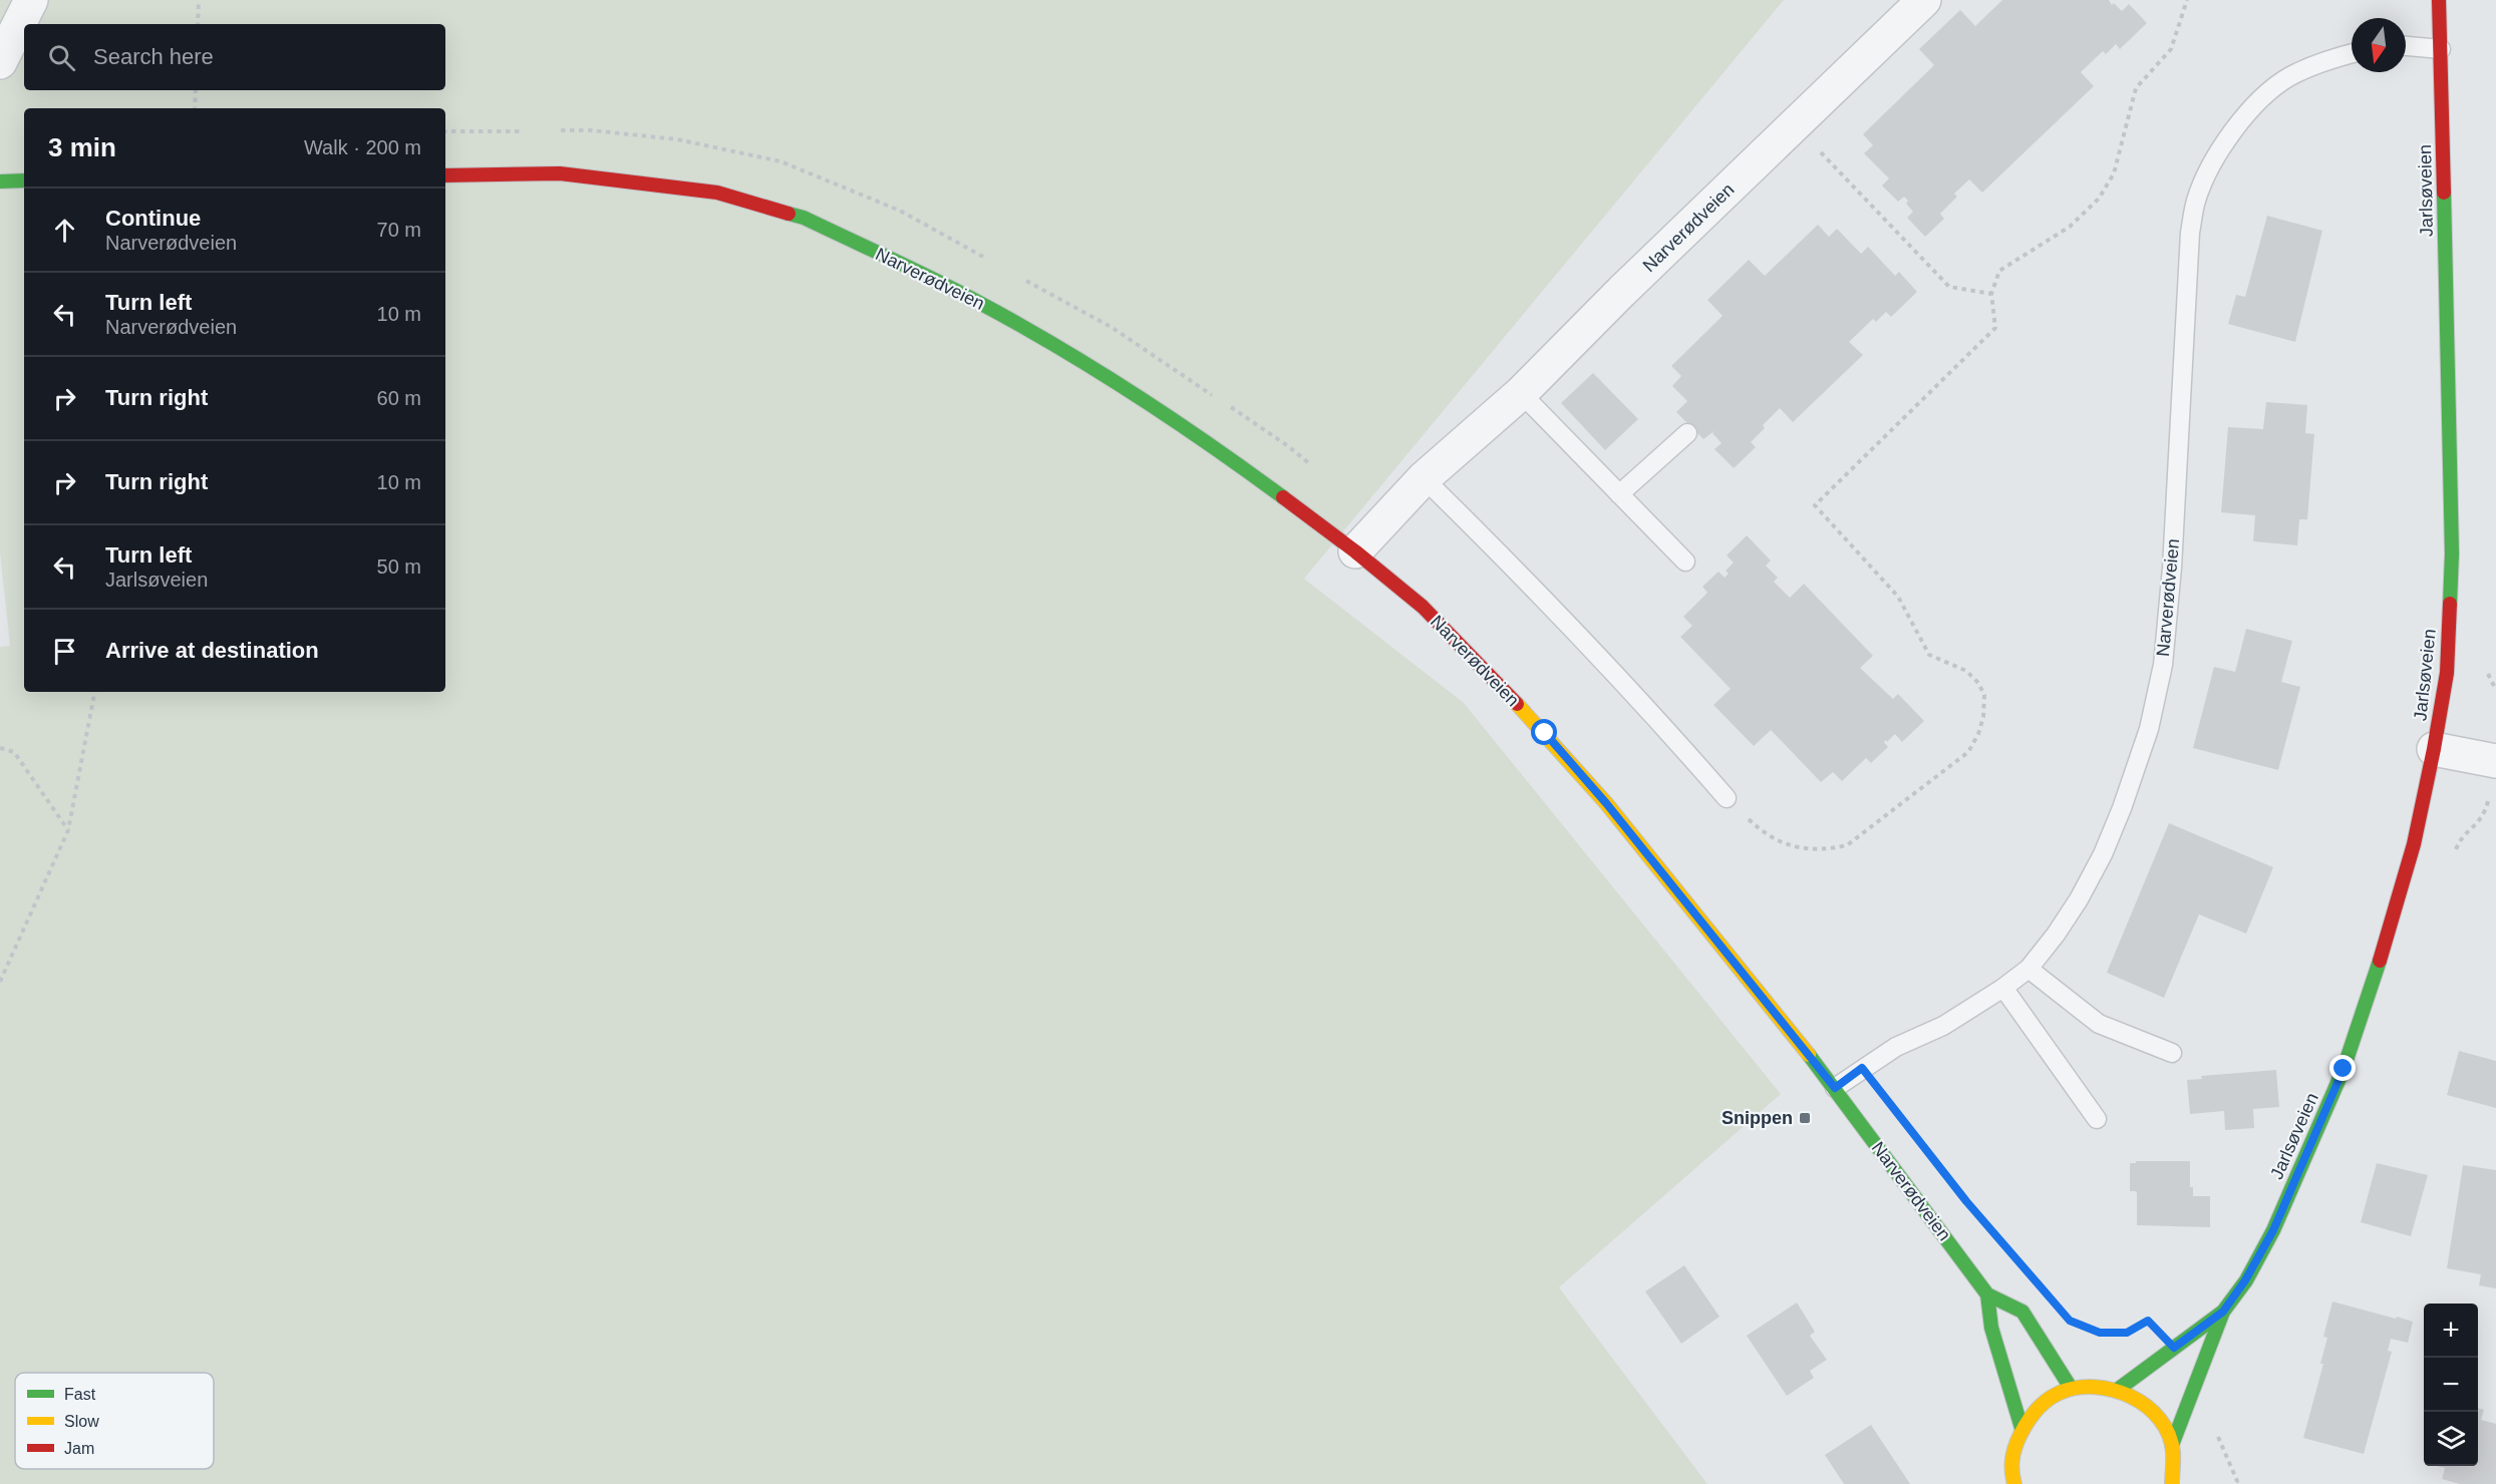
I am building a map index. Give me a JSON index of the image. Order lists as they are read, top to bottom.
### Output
{
  "streets": {
    "main road": ["Jarlsøveien", "Narverødveien"]
  },
  "places": {
    "transit": ["Snippen"]
  },
  "legend": ["Fast", "Slow", "Jam"],
  "north": "bottom",
  "page": {
    "search": "Search here",
    "heading": ["3 min", "Walk · 200 m"],
    "list": [
      ["Continue", "Narverødveien", "70 m"],
      ["Turn left", "Narverødveien", "10 m"],
      ["Turn right", "60 m"],
      ["Turn right", "10 m"],
      ["Turn left", "Jarlsøveien", "50 m"],
      "Arrive at destination"
    ],
    "map_buttons": ["+", "−"]
  }
}
